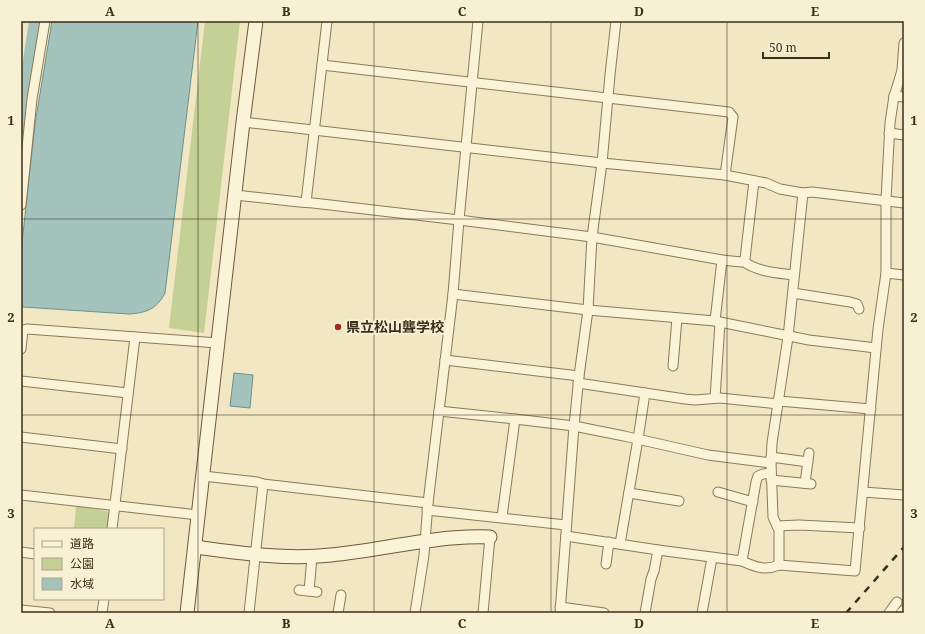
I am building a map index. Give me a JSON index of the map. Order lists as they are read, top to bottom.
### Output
{
  "places": ["県立松山聾学校"],
  "legend": ["道路", "公園", "水域"],
  "scale_bar": "50 m",
  "grid": {
    "columns": [
      "A",
      "B",
      "C",
      "D",
      "E"
    ],
    "rows": ["1", "2", "3"]
  }
}
